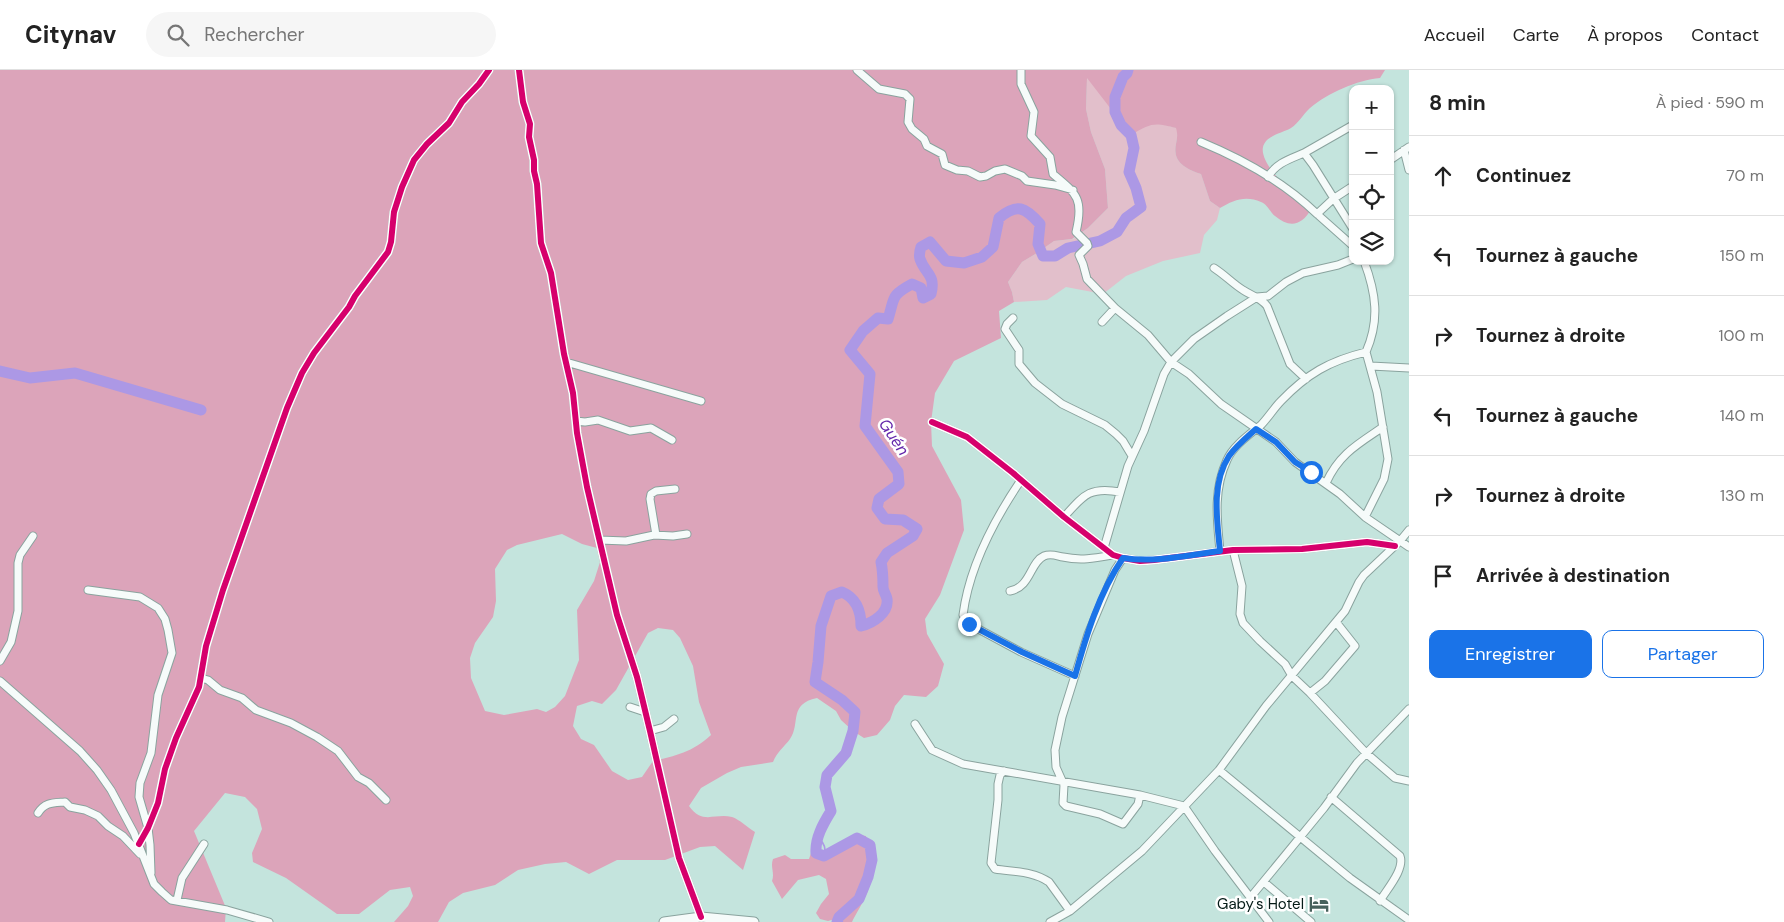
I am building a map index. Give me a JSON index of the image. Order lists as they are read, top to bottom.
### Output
{
  "water": ["Guén"],
  "places": {
    "hotel": ["Gaby's Hotel"]
  },
  "page": {
    "header": "Citynav",
    "search": "Rechercher",
    "nav": [
      "Accueil",
      "Carte",
      "À propos",
      "Contact"
    ],
    "heading": ["8 min", "À pied · 590 m"],
    "map_buttons": ["+", "−"],
    "list": [
      ["Continuez", "70 m"],
      ["Tournez à gauche", "150 m"],
      ["Tournez à droite", "100 m"],
      ["Tournez à gauche", "140 m"],
      ["Tournez à droite", "130 m"],
      "Arrivée à destination"
    ],
    "buttons": ["Enregistrer", "Partager"]
  }
}
